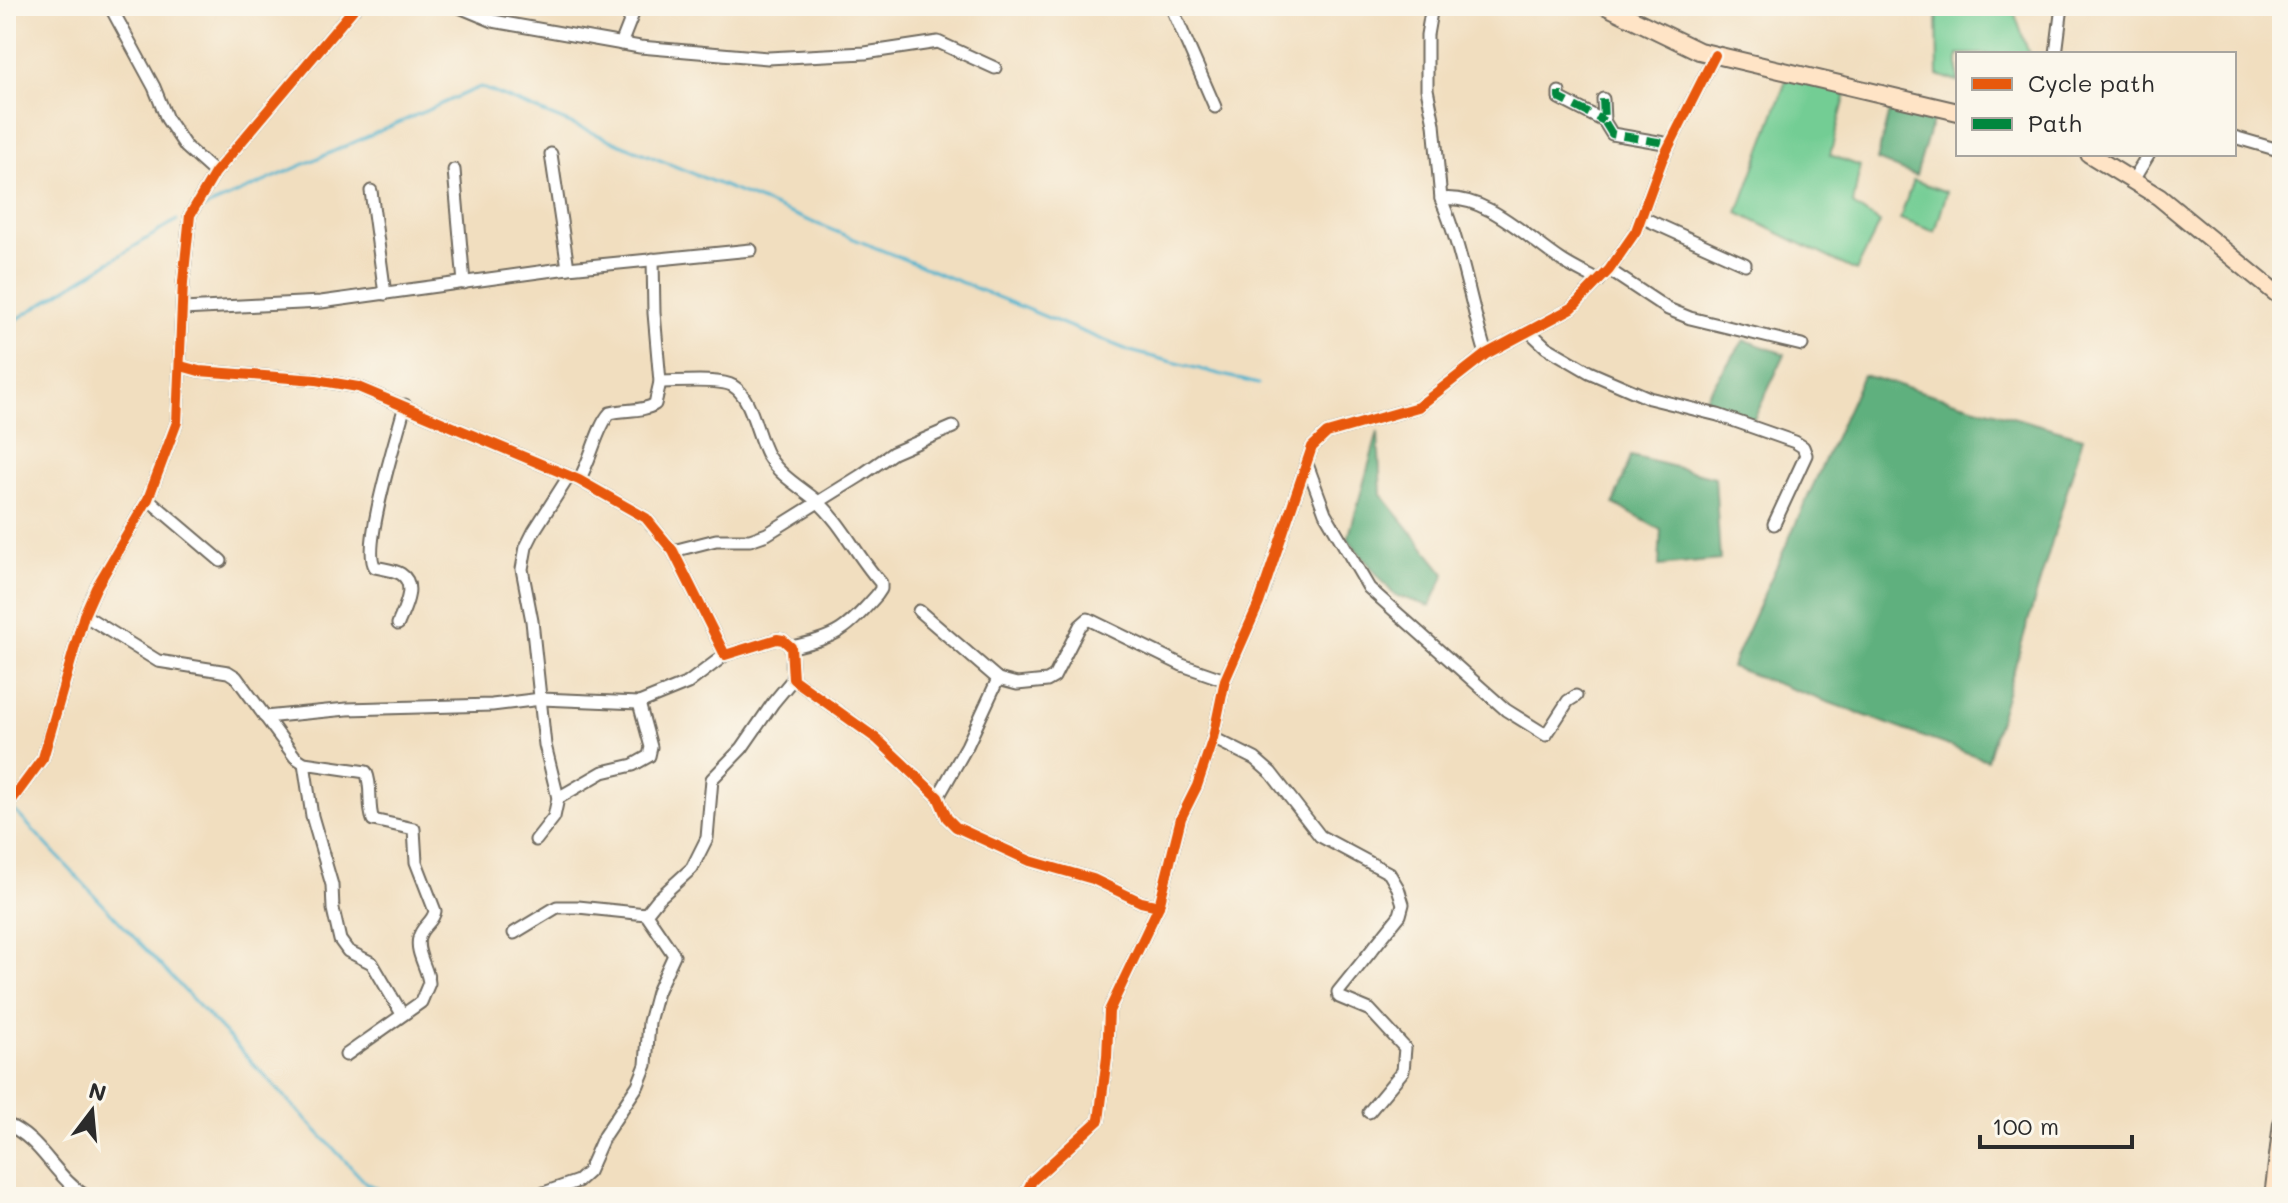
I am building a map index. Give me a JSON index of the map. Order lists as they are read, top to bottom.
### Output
{
  "legend": ["Cycle path", "Path"],
  "scale_bar": "100 m",
  "north": "top"
}
